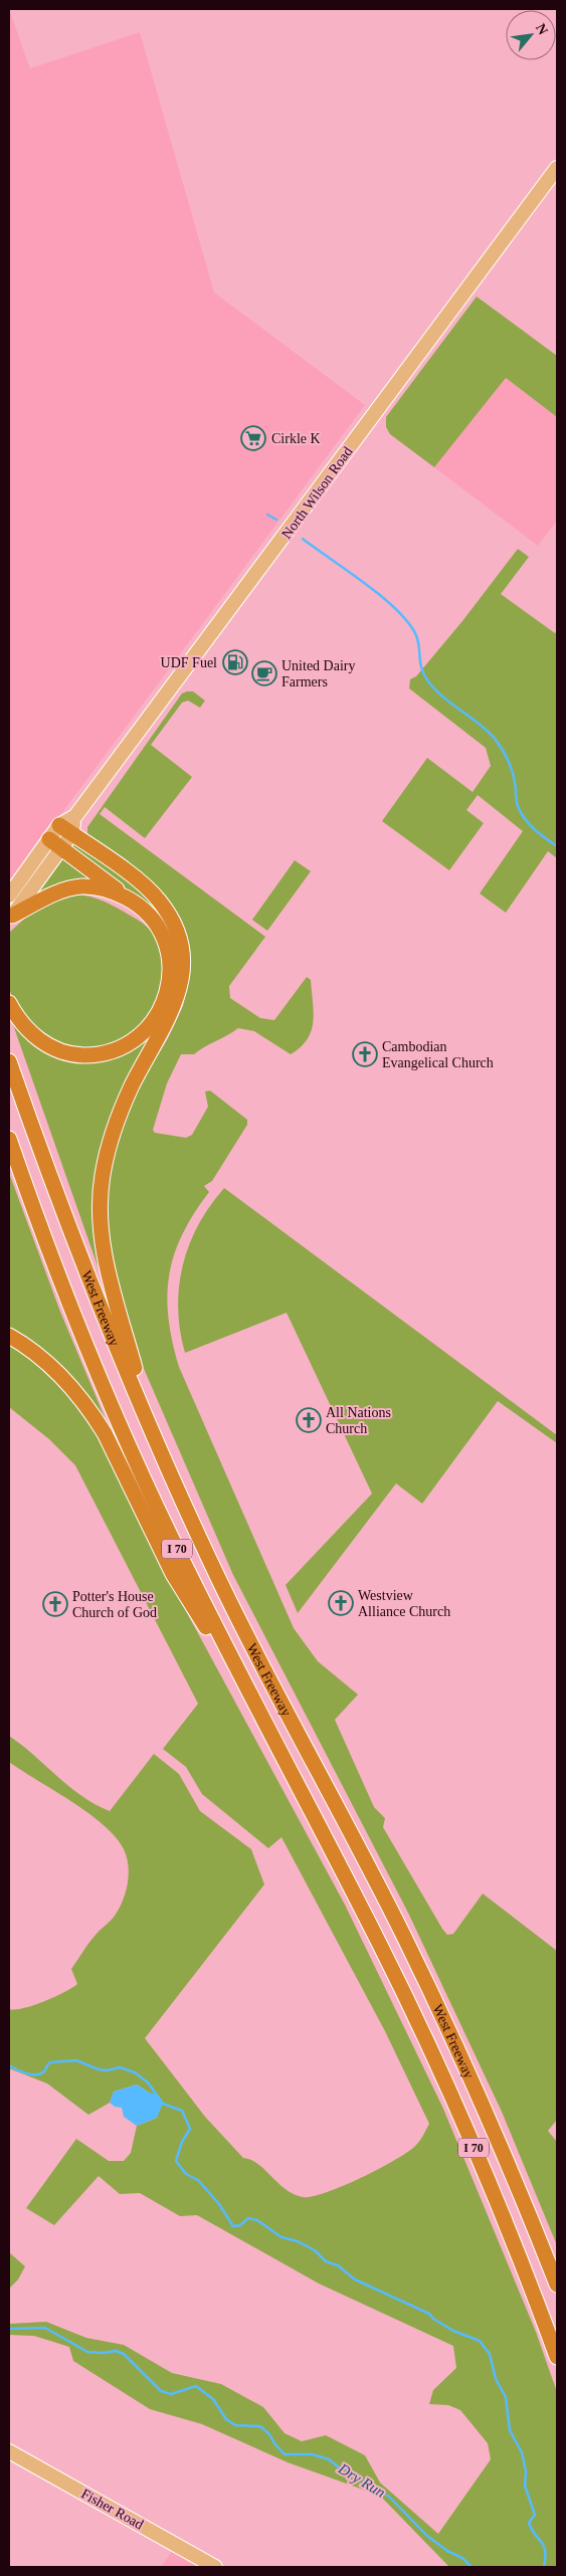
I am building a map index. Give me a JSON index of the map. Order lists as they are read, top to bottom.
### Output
{
  "streets": {
    "highway": ["West Freeway", "I 70"],
    "main road": ["North Wilson Road", "Fisher Road"]
  },
  "water": ["Dry Run"],
  "places": {
    "supermarket": ["Cirkle K"],
    "fuel station": ["UDF Fuel"],
    "cafe": ["United Dairy Farmers"],
    "church": [
      "Cambodian Evangelical Church",
      "All Nations Church",
      "Westview Alliance Church",
      "Potter's House Church of God"
    ]
  },
  "north": "top right"
}
